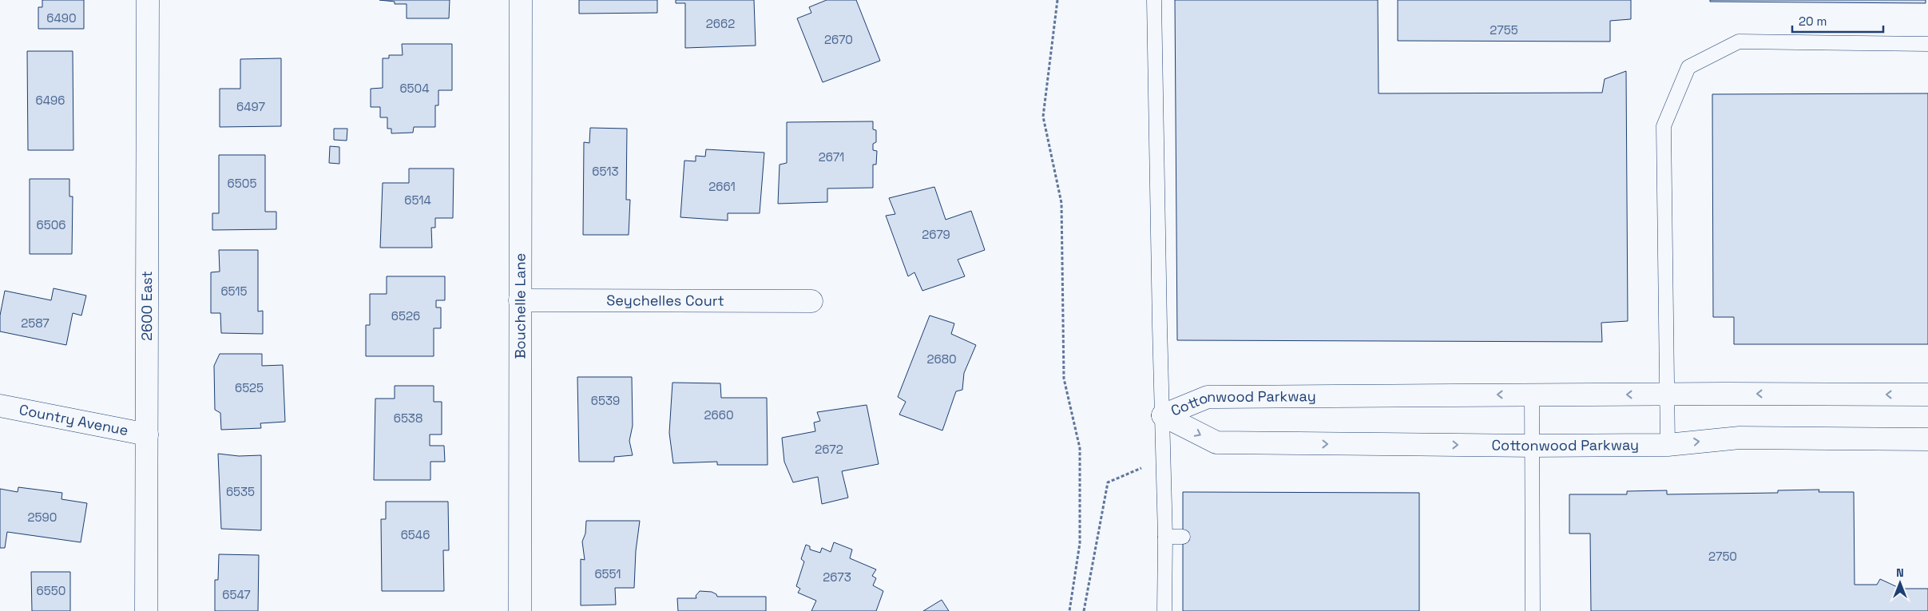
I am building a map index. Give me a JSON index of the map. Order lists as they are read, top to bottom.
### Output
{
  "streets": {
    "street": [
      "Seychelles Court",
      "2600 East",
      "Bouchelle Lane",
      "Cottonwood Parkway",
      "Country Avenue"
    ]
  },
  "crossings": [
    ["Seychelles Court", "Bouchelle Lane"],
    ["2600 East", "Country Avenue"]
  ],
  "house_numbers": [
    "6490",
    "2662",
    "2755",
    "2670",
    "6504",
    "6496",
    "6497",
    "2671",
    "6513",
    "6505",
    "2661",
    "6514",
    "6506",
    "2679",
    "6515",
    "6526",
    "2587",
    "2680",
    "6525",
    "6539",
    "2660",
    "6538",
    "2672",
    "6535",
    "2590",
    "6546",
    "2750",
    "6551",
    "2673",
    "6550",
    "6547"
  ],
  "scale_bar": "20 m",
  "north": "top"
}
